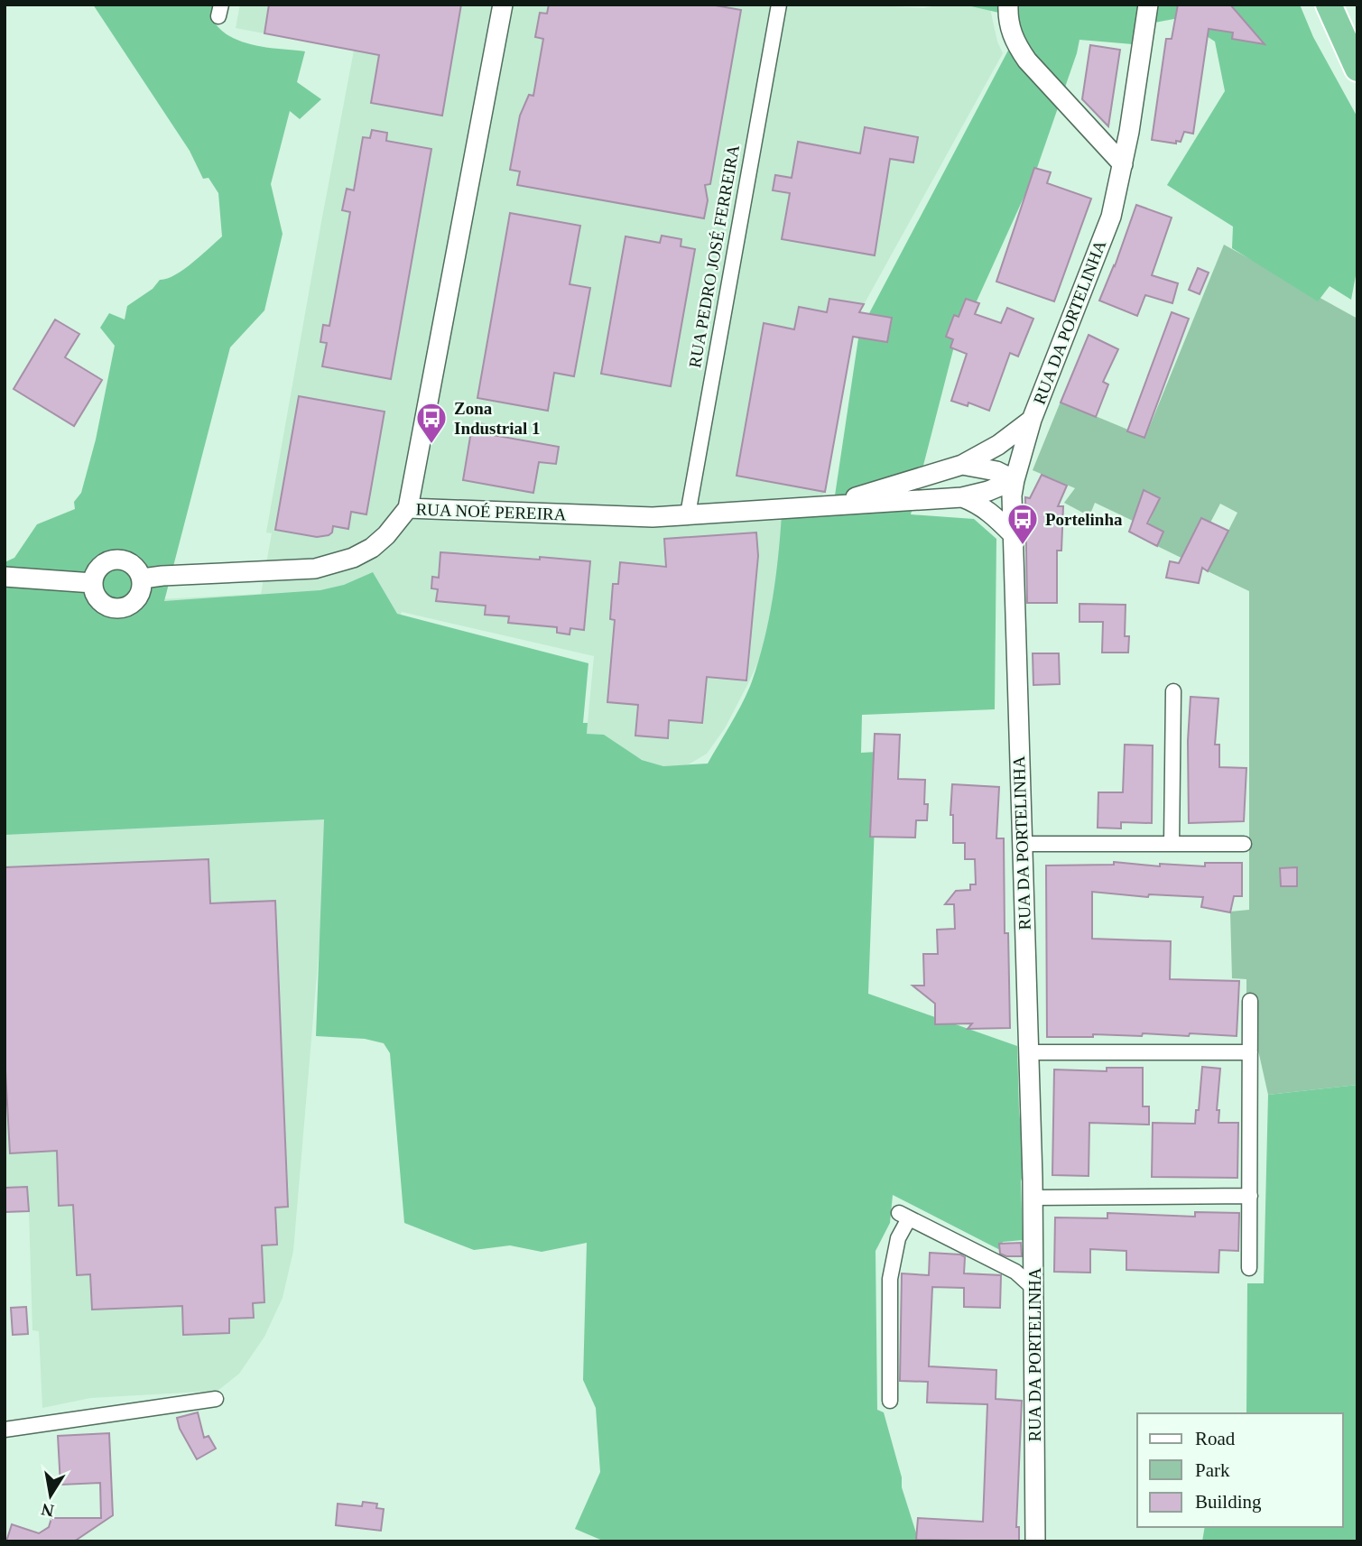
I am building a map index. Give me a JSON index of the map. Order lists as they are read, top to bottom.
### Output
{
  "streets": {
    "street": ["RUA PEDRO JOSÉ FERREIRA", "RUA DA PORTELINHA", "RUA NOÉ PEREIRA"]
  },
  "crossings": [
    ["RUA PEDRO JOSÉ FERREIRA", "RUA NOÉ PEREIRA"],
    ["RUA DA PORTELINHA", "RUA NOÉ PEREIRA"]
  ],
  "places": {
    "bus stop": ["Zona Industrial 1", "Portelinha"]
  },
  "legend": ["Road", "Park", "Building"],
  "north": "bottom"
}
